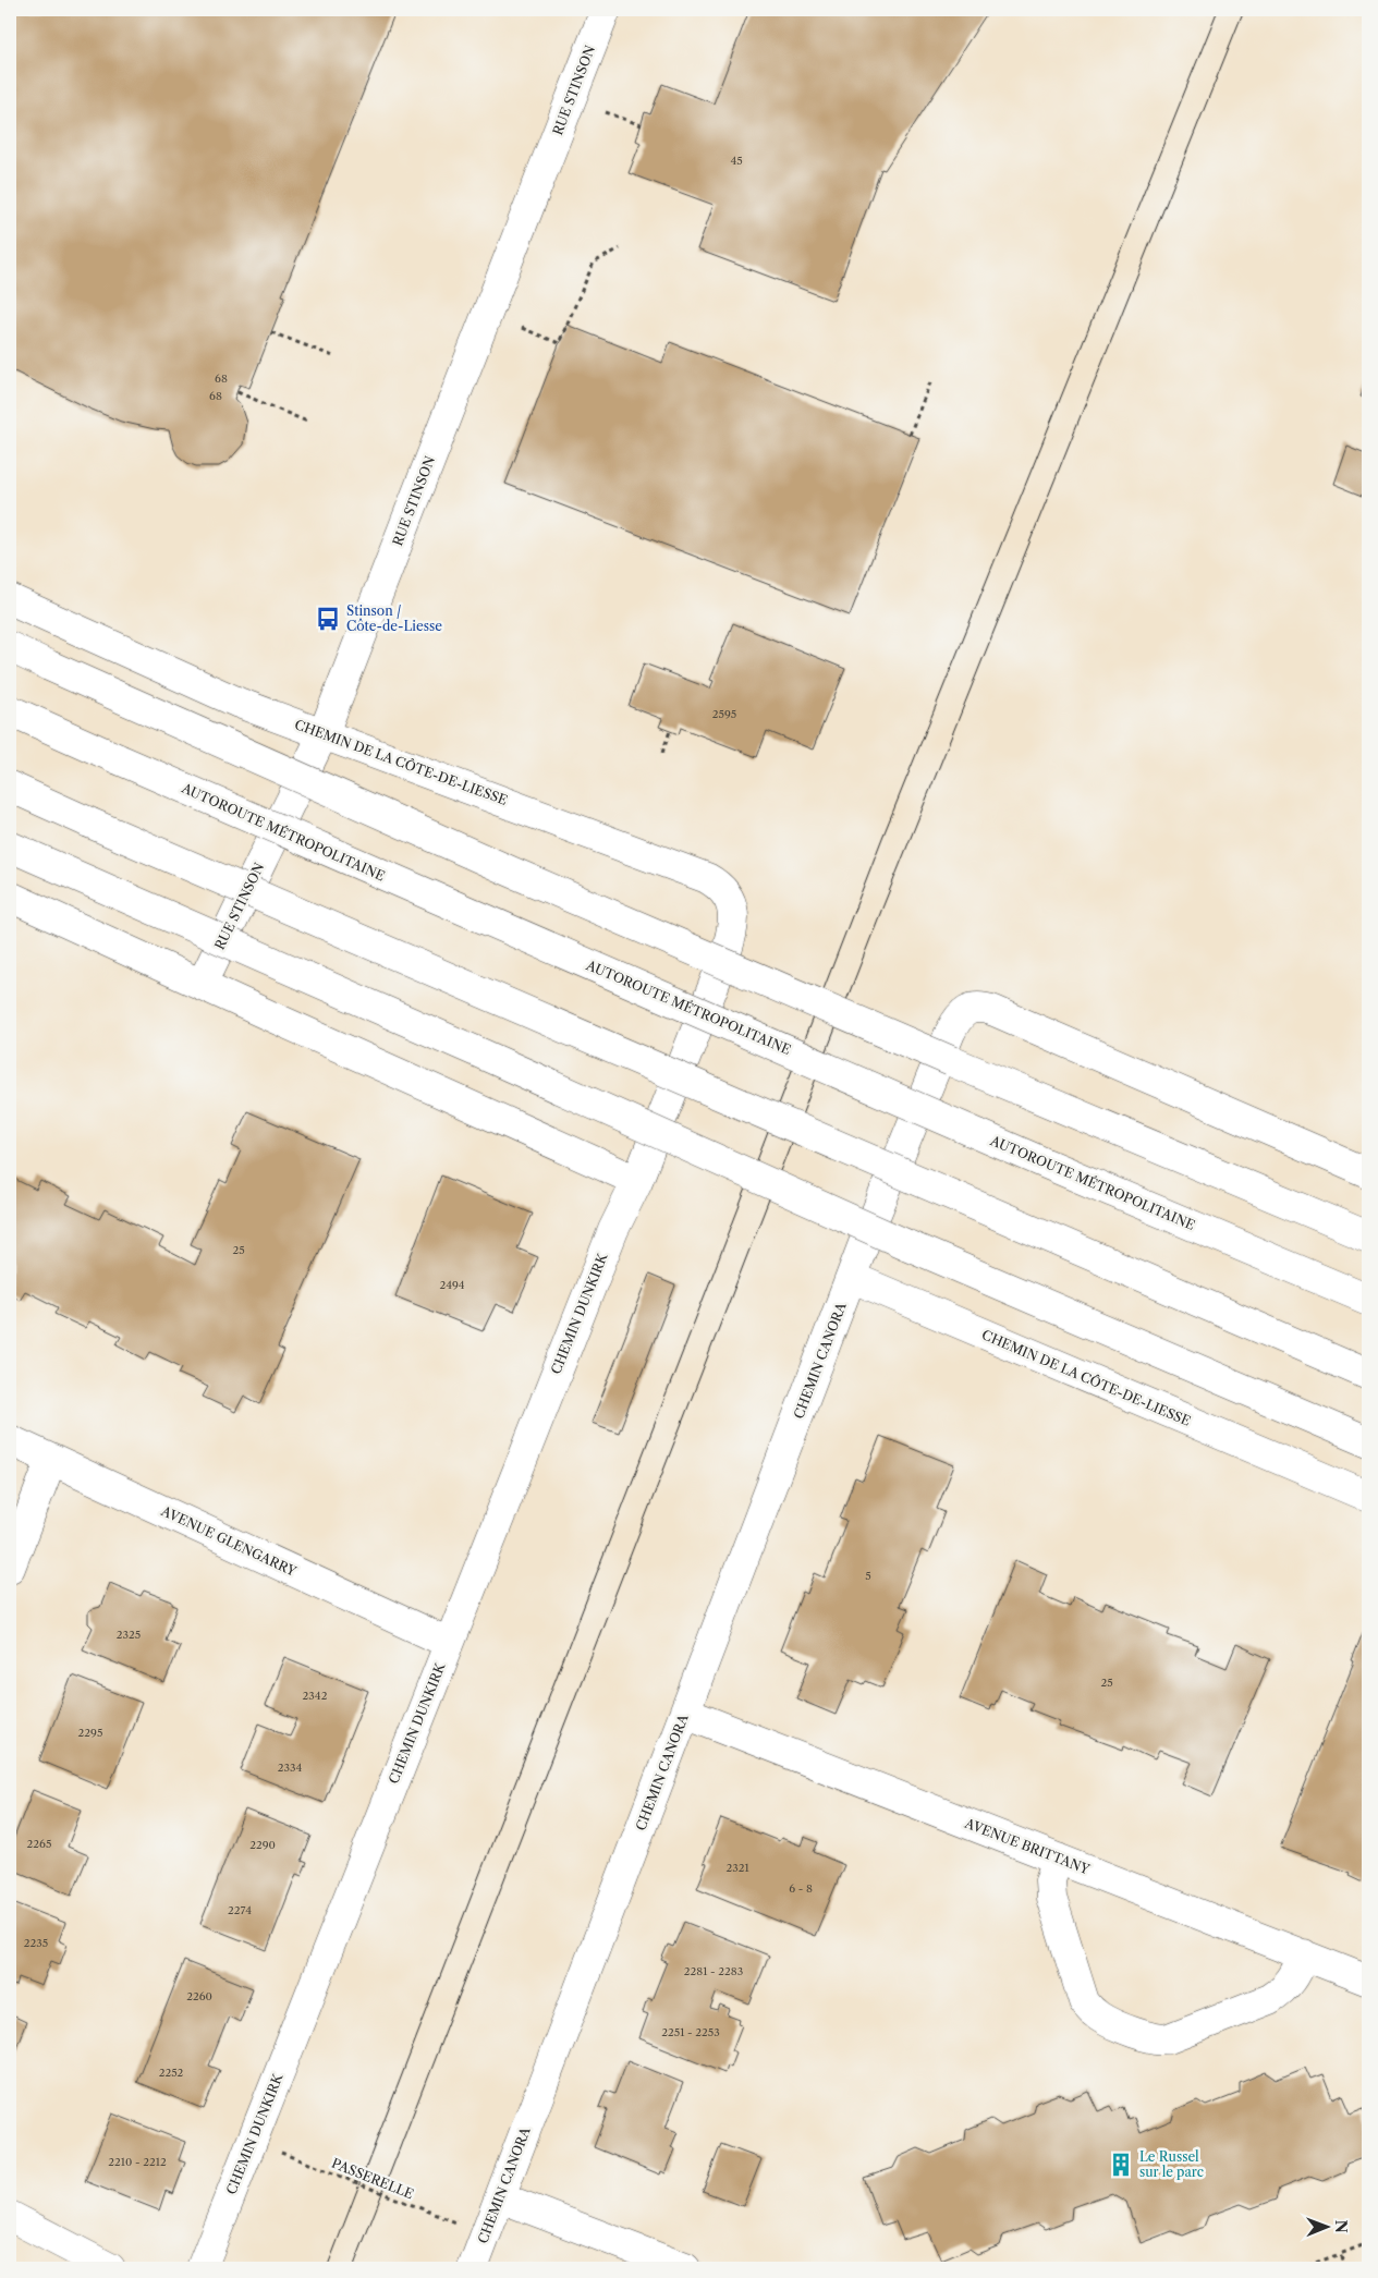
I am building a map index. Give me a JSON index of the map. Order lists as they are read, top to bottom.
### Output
{
  "streets": {
    "main road": [
      "RUE STINSON",
      "CHEMIN DE LA CÔTE-DE-LIESSE",
      "AUTOROUTE MÉTROPOLITAINE",
      "CHEMIN DUNKIRK",
      "CHEMIN CANORA",
      "AVENUE GLENGARRY",
      "AVENUE BRITTANY"
    ],
    "path": ["PASSERELLE"]
  },
  "crossings": [
    ["RUE STINSON", "CHEMIN DE LA CÔTE-DE-LIESSE"],
    ["CHEMIN DE LA CÔTE-DE-LIESSE", "CHEMIN DUNKIRK"],
    ["CHEMIN DE LA CÔTE-DE-LIESSE", "CHEMIN CANORA"],
    ["CHEMIN DUNKIRK", "AVENUE GLENGARRY"],
    ["CHEMIN CANORA", "AVENUE BRITTANY"]
  ],
  "places": {
    "bus stop": ["Stinson / Côte-de-Liesse"],
    "building": ["Le Russel sur le parc"]
  },
  "house_numbers": [
    "45",
    "68",
    "68",
    "2595",
    "25",
    "2494",
    "5",
    "2325",
    "25",
    "2342",
    "2295",
    "2334",
    "2265",
    "2290",
    "2321",
    "6 - 8",
    "2274",
    "2235",
    "2281 - 2283",
    "2260",
    "2251 - 2253",
    "2252",
    "2210 - 2212"
  ],
  "north": "right"
}
